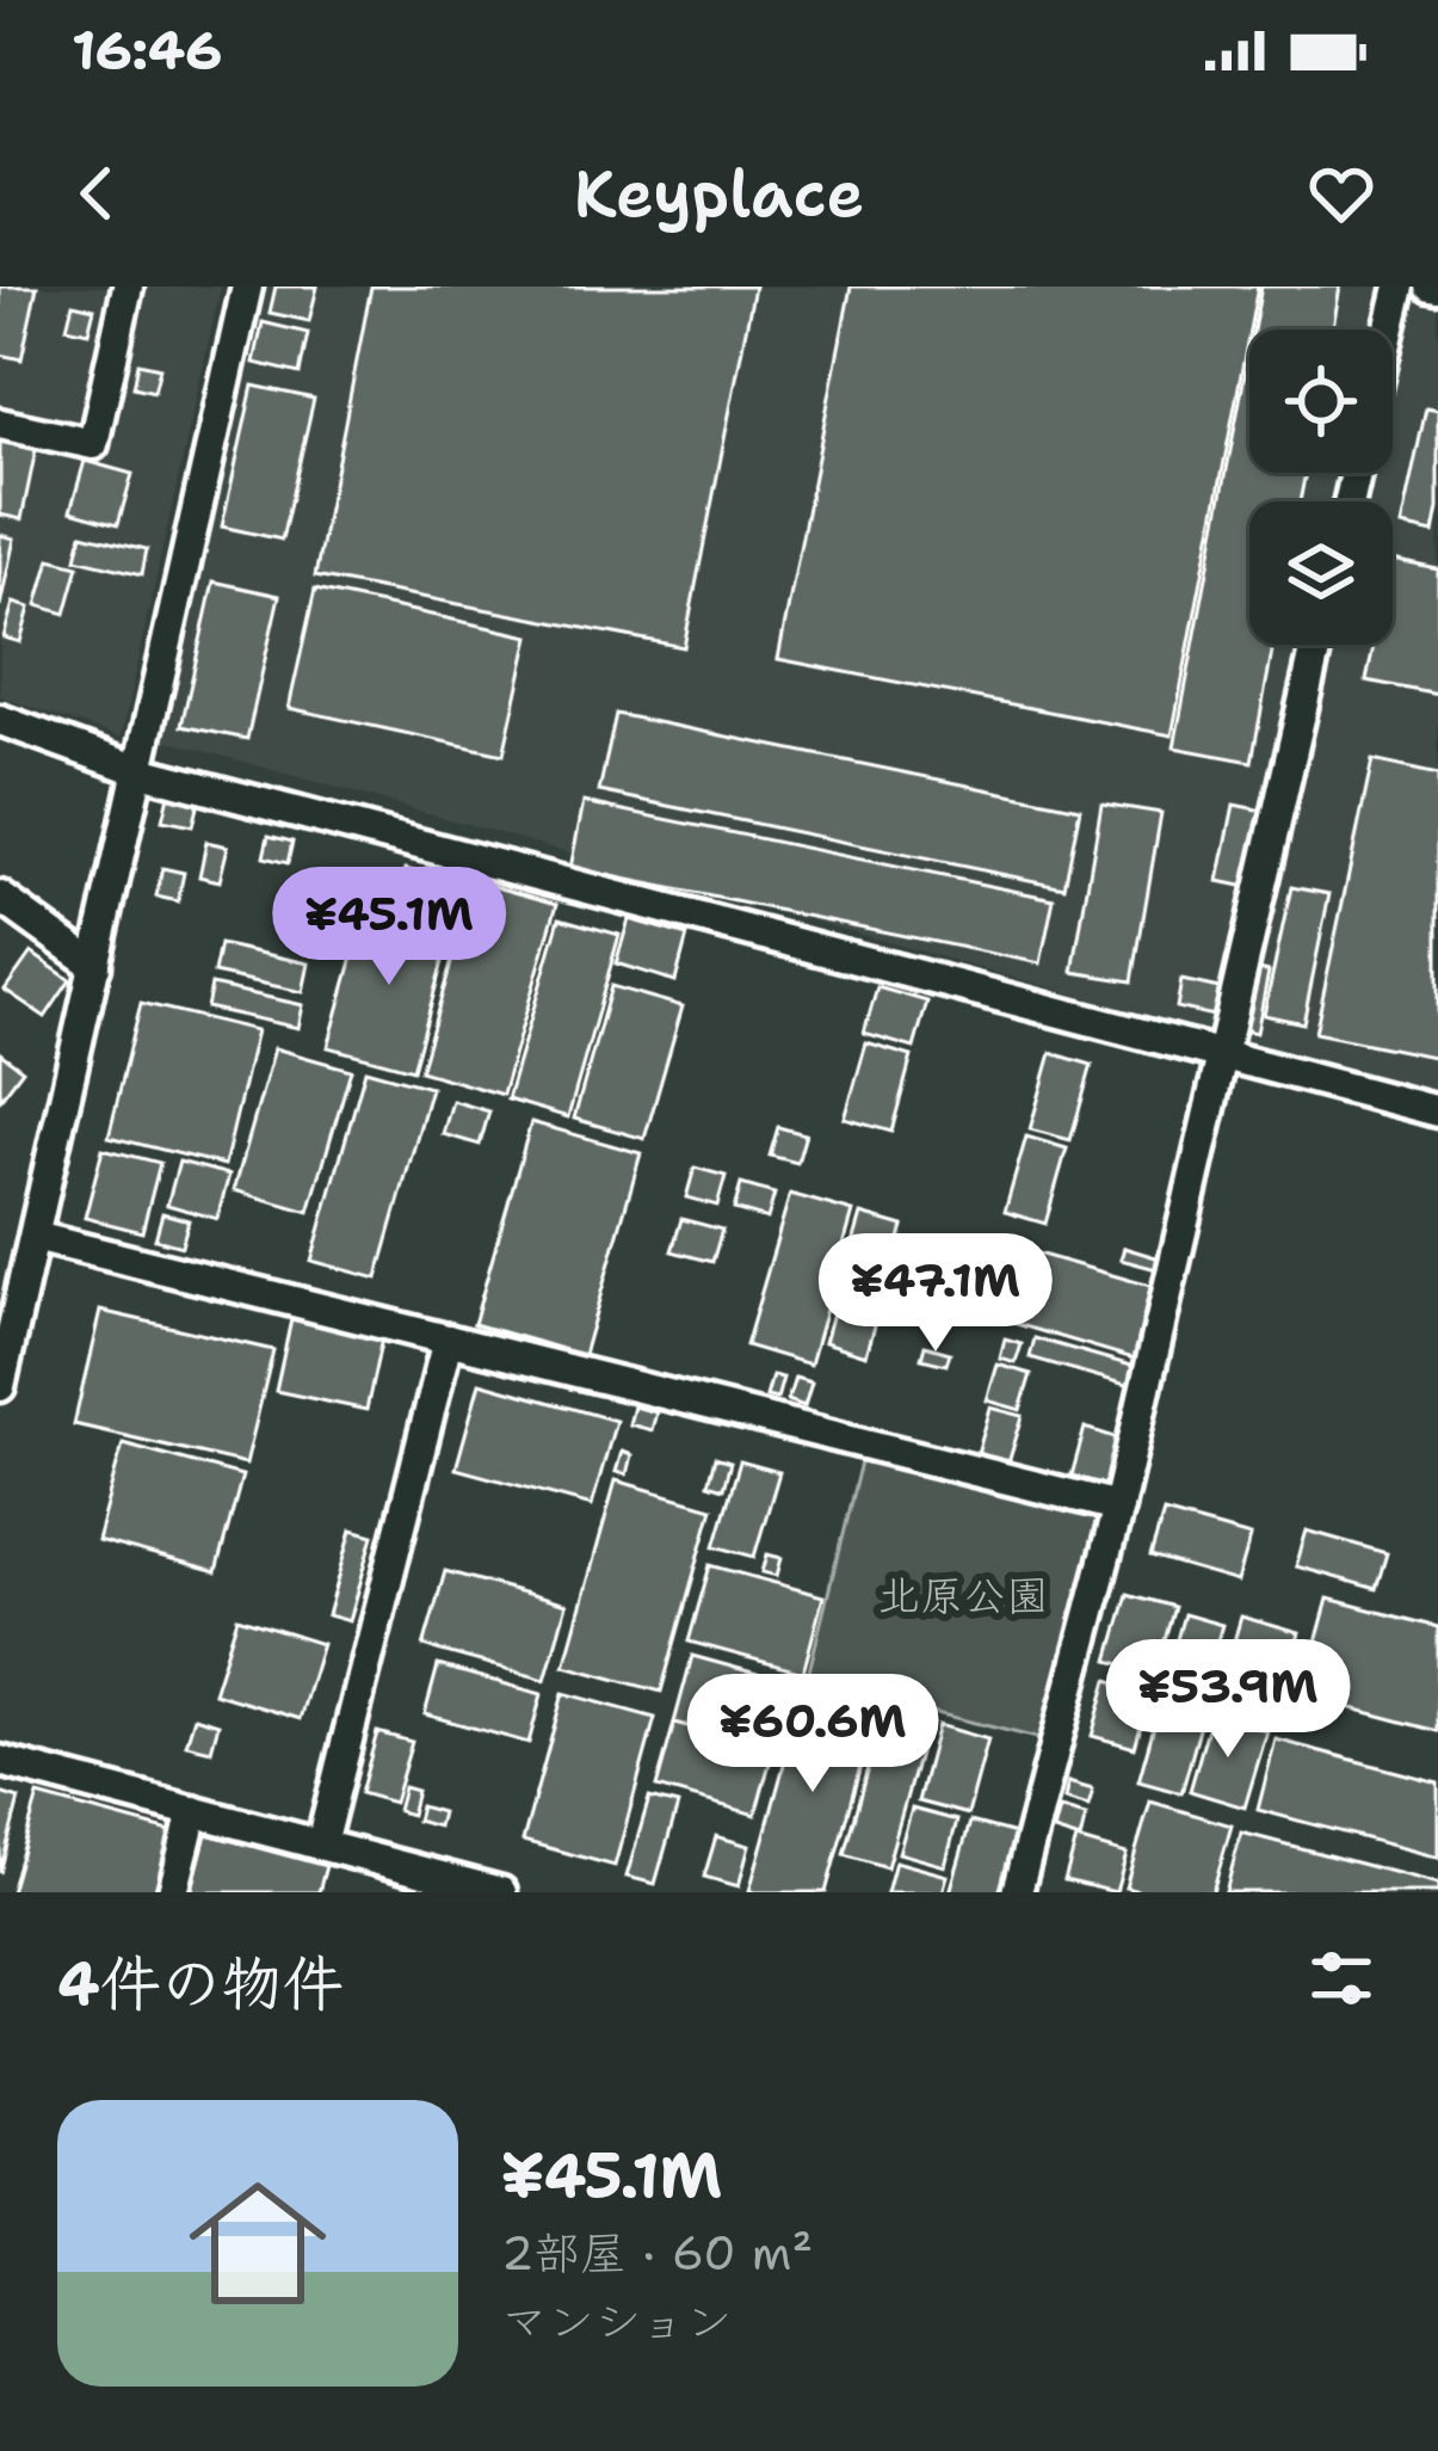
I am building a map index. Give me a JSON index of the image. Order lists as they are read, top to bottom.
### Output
{
  "parks": ["北原公園"],
  "page": {
    "status": "16:46",
    "header": "Keyplace",
    "price": [
      "¥45.1M",
      "¥47.1M",
      "¥53.9M",
      "¥60.6M"
    ],
    "heading": "4件の物件",
    "list": [
      {
        "name": "¥45.1M",
        "note": "2部屋 · 60 m² · マンション"
      }
    ]
  }
}
